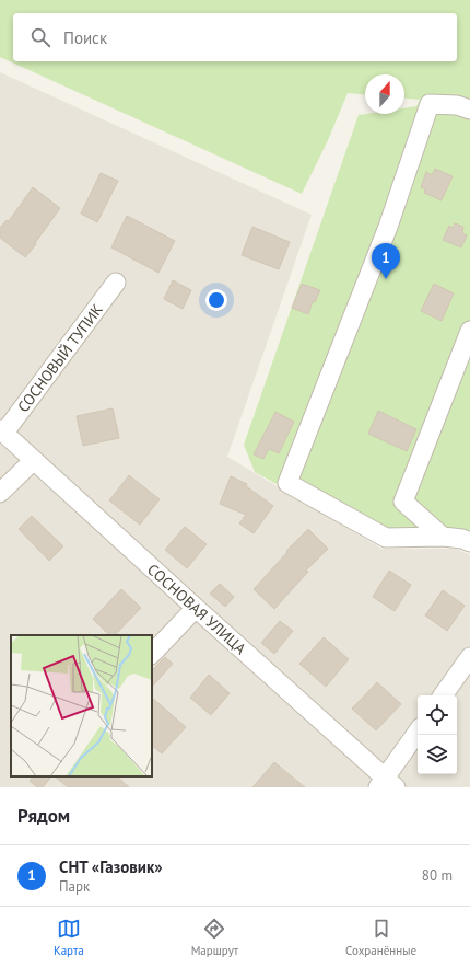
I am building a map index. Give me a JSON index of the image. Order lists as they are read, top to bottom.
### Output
{
  "streets": {
    "lane": ["СОСНОВЫЙ ТУПИК", "СОСНОВАЯ УЛИЦА"]
  },
  "crossings": [
    ["СОСНОВЫЙ ТУПИК", "СОСНОВАЯ УЛИЦА"]
  ],
  "north": "top",
  "page": {
    "search": "Поиск",
    "pins": "1",
    "heading": "Рядом",
    "list": [
      {
        "mark": "1",
        "name": "СНТ «Газовик»",
        "note": "Парк",
        "value": "80 m"
      }
    ],
    "nav": ["Карта", "Маршрут", "Сохранённые"]
  }
}
